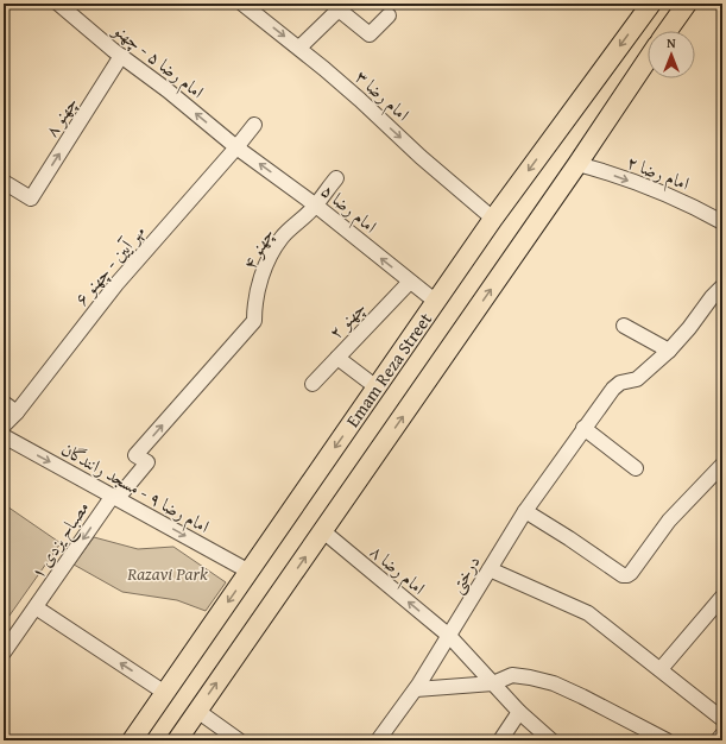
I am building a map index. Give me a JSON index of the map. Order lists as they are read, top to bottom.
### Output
{
  "streets": {
    "main road": ["Emam Reza Street"],
    "street": [
      "امام رضا ۵ - چهنو",
      "امام رضا ۳",
      "چهنو ۸",
      "امام رضا ۲",
      "امام رضا ۵",
      "چهنو ۴",
      "مهر آیین - چهنو ۶",
      "چهنو ۲",
      "امام رضا ۹ - مسجد رانندگان",
      "مصباح یزدی ۱",
      "امام رضا ۸",
      "درختی"
    ]
  },
  "crossings": [
    ["امام رضا ۵ - چهنو", "چهنو ۸"],
    ["امام رضا ۵ - چهنو", "امام رضا ۵"],
    ["امام رضا ۵ - چهنو", "مهر آیین - چهنو ۶"],
    ["امام رضا ۳", "Emam Reza Street"],
    ["امام رضا ۵", "چهنو ۴"],
    ["امام رضا ۵", "مهر آیین - چهنو ۶"],
    ["امام رضا ۵", "چهنو ۲"],
    ["امام رضا ۵", "Emam Reza Street"],
    ["چهنو ۴", "مصباح یزدی ۱"],
    ["Emam Reza Street", "امام رضا ۹ - مسجد رانندگان"],
    ["امام رضا ۹ - مسجد رانندگان", "مصباح یزدی ۱"],
    ["امام رضا ۸", "درختی"]
  ],
  "one_way": [
    "امام رضا ۵ - چهنو",
    "امام رضا ۳",
    "چهنو ۸",
    "امام رضا ۲",
    "امام رضا ۵",
    "امام رضا ۹ - مسجد رانندگان",
    "امام رضا ۸"
  ],
  "parks": ["Razavi Park"],
  "north": "top"
}
